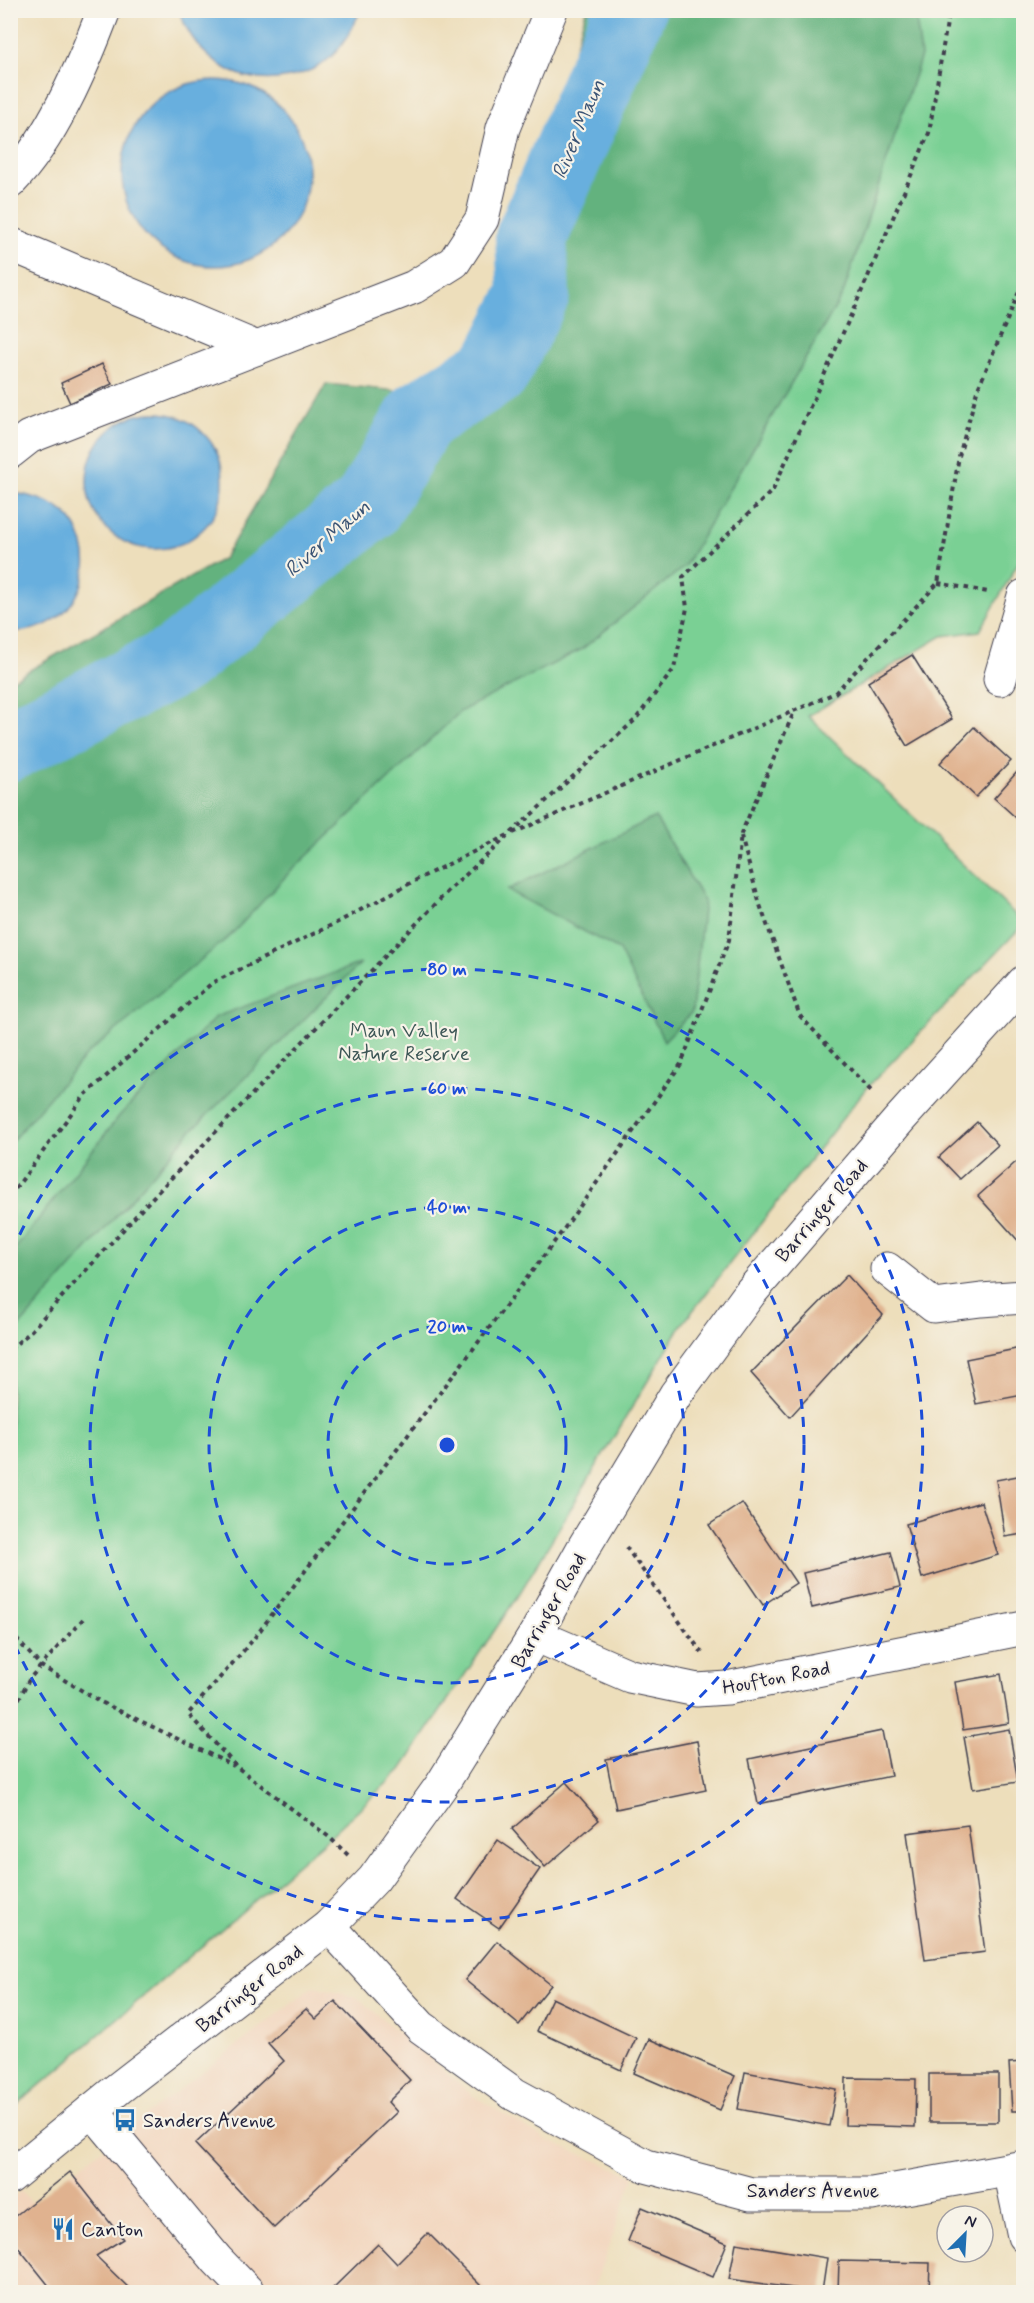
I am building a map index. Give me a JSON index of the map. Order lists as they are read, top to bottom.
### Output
{
  "streets": {
    "street": ["Barringer Road", "Houfton Road", "Sanders Avenue"]
  },
  "crossings": [
    ["Barringer Road", "Houfton Road"],
    ["Barringer Road", "Sanders Avenue"]
  ],
  "water": ["River Maun"],
  "parks": ["Maun Valley Nature Reserve"],
  "places": {
    "bus stop": ["Sanders Avenue"],
    "restaurant": ["Canton"]
  },
  "north": "top right",
  "rings": [
    "80 m",
    "60 m",
    "40 m",
    "20 m"
  ]
}
